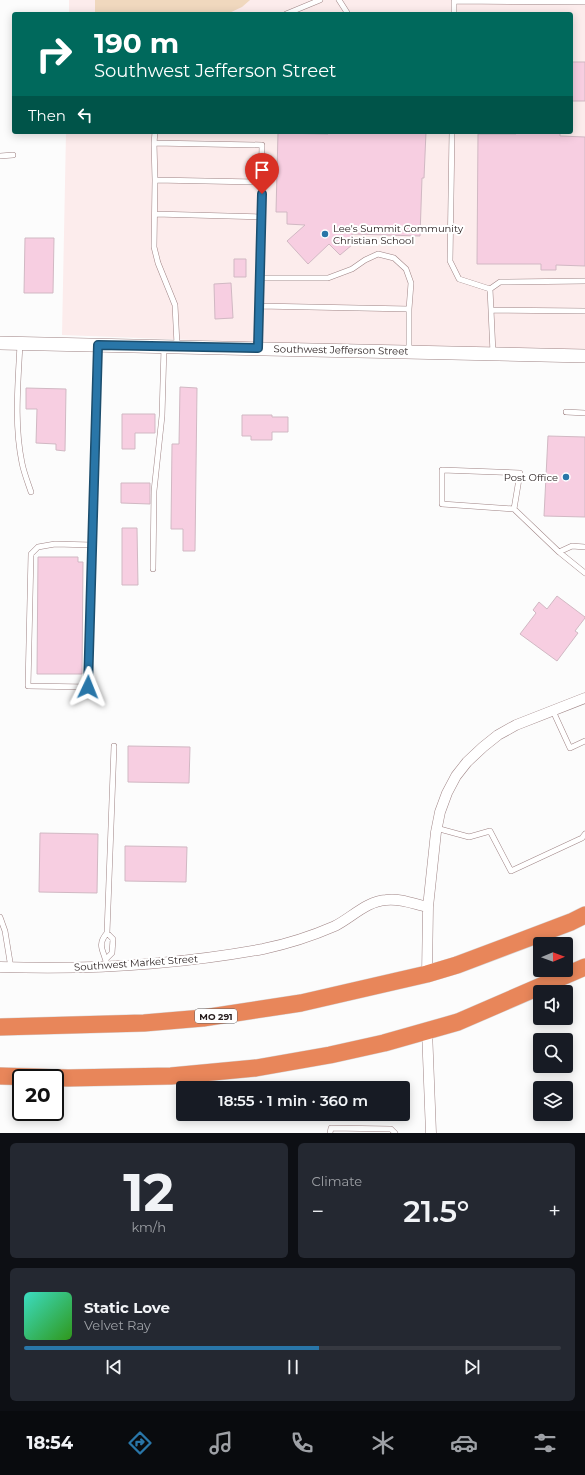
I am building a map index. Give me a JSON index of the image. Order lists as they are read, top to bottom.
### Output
{
  "streets": {
    "highway": ["MO 291"],
    "street": ["Southwest Jefferson Street", "Southwest Market Street"]
  },
  "places": ["Lee's Summit Community Christian School", "Post Office"],
  "north": "right",
  "page": {
    "turn": ["190 m", "Southwest Jefferson Street"],
    "then": "Then",
    "limit": "20",
    "trip": "18:55 · 1 min · 360 m",
    "tile": [
      ["12", "km/h"],
      "Climate"
    ],
    "heat": ["−", "21.5°", "+"],
    "song": ["Static Love", "Velvet Ray"],
    "tabs": "18:54"
  }
}
